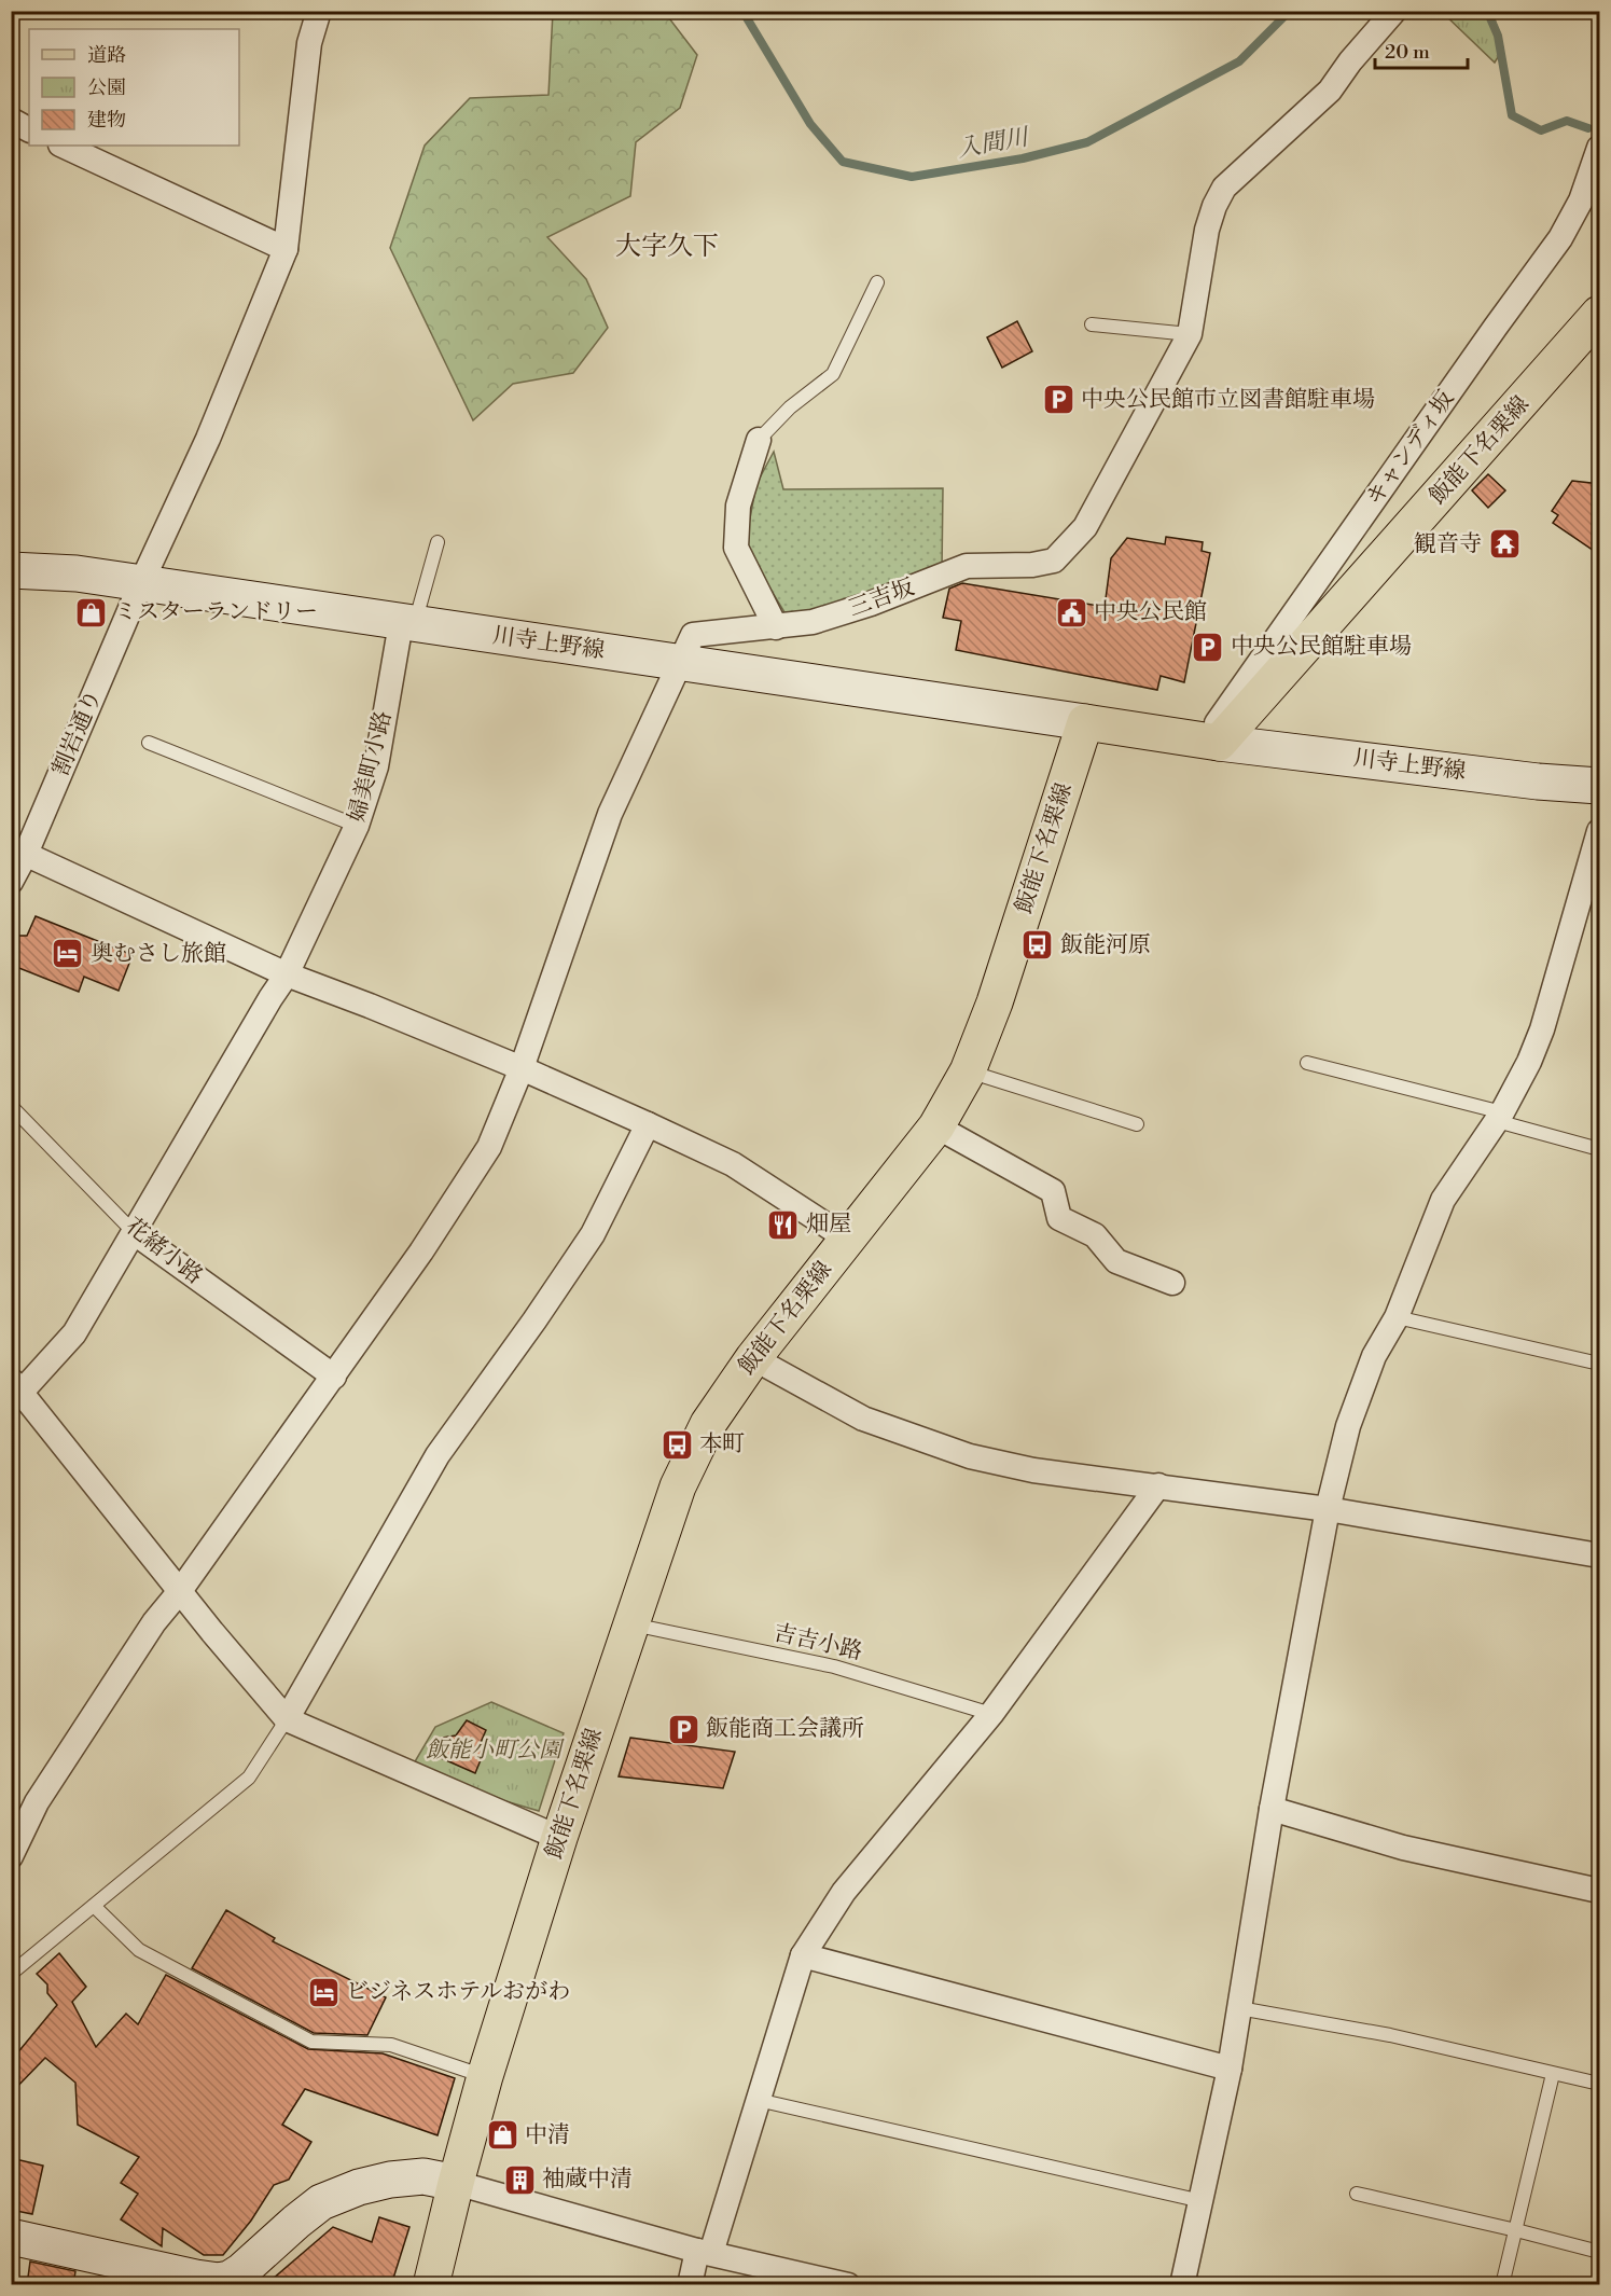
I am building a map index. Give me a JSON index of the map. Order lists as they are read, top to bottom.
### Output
{
  "streets": {
    "main road": ["飯能下名栗線"],
    "street": [
      "キャンディ坂",
      "三吉坂",
      "川寺上野線",
      "割岩通り",
      "婦美町小路",
      "花緒小路"
    ],
    "lane": ["吉吉小路"]
  },
  "crossings": [
    ["キャンディ坂", "飯能下名栗線"],
    ["キャンディ坂", "川寺上野線"],
    ["飯能下名栗線", "川寺上野線"],
    ["飯能下名栗線", "吉吉小路"],
    ["三吉坂", "川寺上野線"],
    ["川寺上野線", "割岩通り"],
    ["川寺上野線", "婦美町小路"],
    ["婦美町小路", "花緒小路"]
  ],
  "districts": ["大字久下"],
  "water": ["入間川"],
  "parks": ["飯能小町公園"],
  "places": {
    "parking": ["中央公民館市立図書館駐車場", "中央公民館駐車場", "飯能商工会議所"],
    "temple": ["観音寺"],
    "shop": ["ミスターランドリー", "中清"],
    "public building": ["中央公民館"],
    "bus stop": ["飯能河原", "本町"],
    "hotel": ["奥むさし旅館", "ビジネスホテルおがわ"],
    "restaurant": ["畑屋"],
    "building": ["袖蔵中清"]
  },
  "legend": ["道路", "公園", "建物"],
  "scale_bar": "20 m"
}
